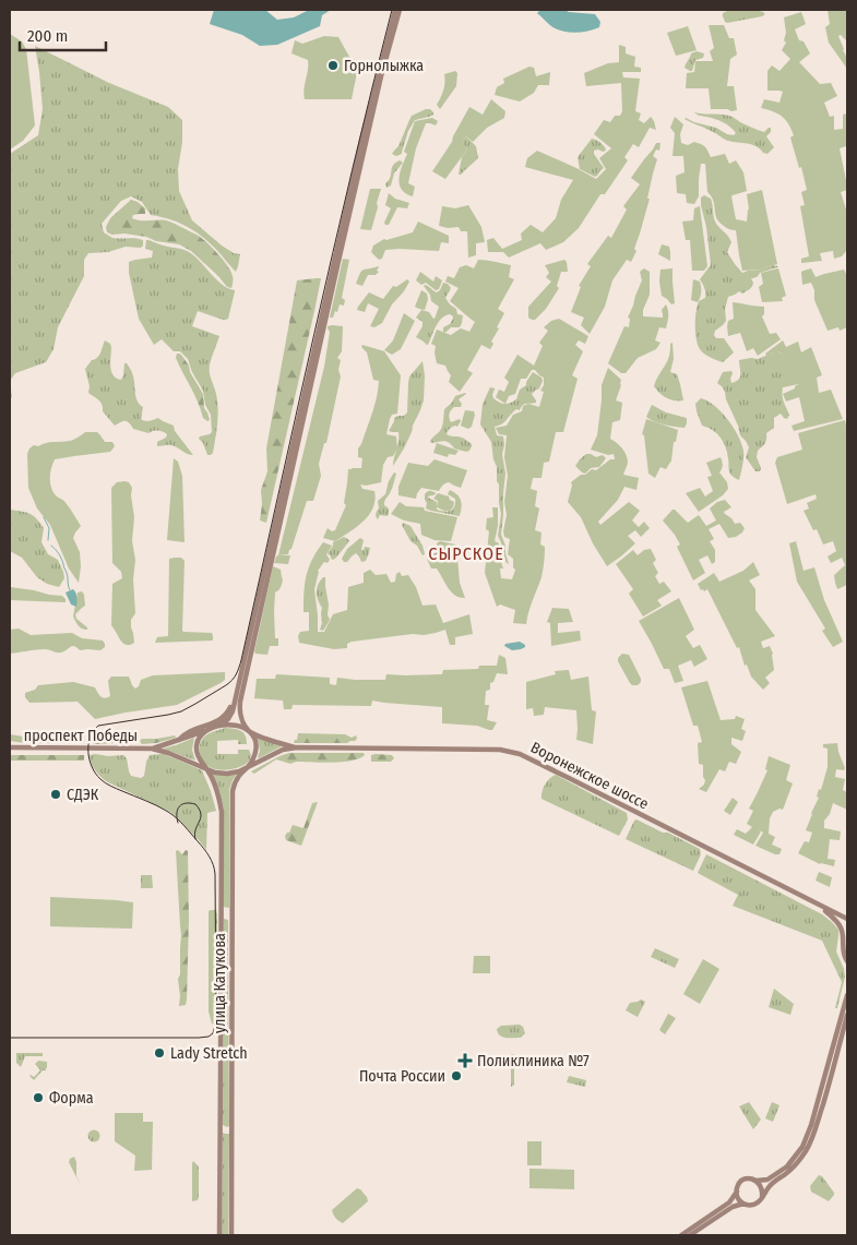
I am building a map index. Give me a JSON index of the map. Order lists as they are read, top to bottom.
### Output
{
  "streets": {
    "main road": ["проспект Победы", "Воронежское шоссе", "улица Катукова"]
  },
  "districts": ["СЫРСКОЕ"],
  "places": {
    "other": [
      "Горнолыжка",
      "СДЭК",
      "Lady Stretch",
      "Почта России",
      "Форма"
    ],
    "health": ["Поликлиника №7"]
  },
  "scale_bar": "200 m"
}
